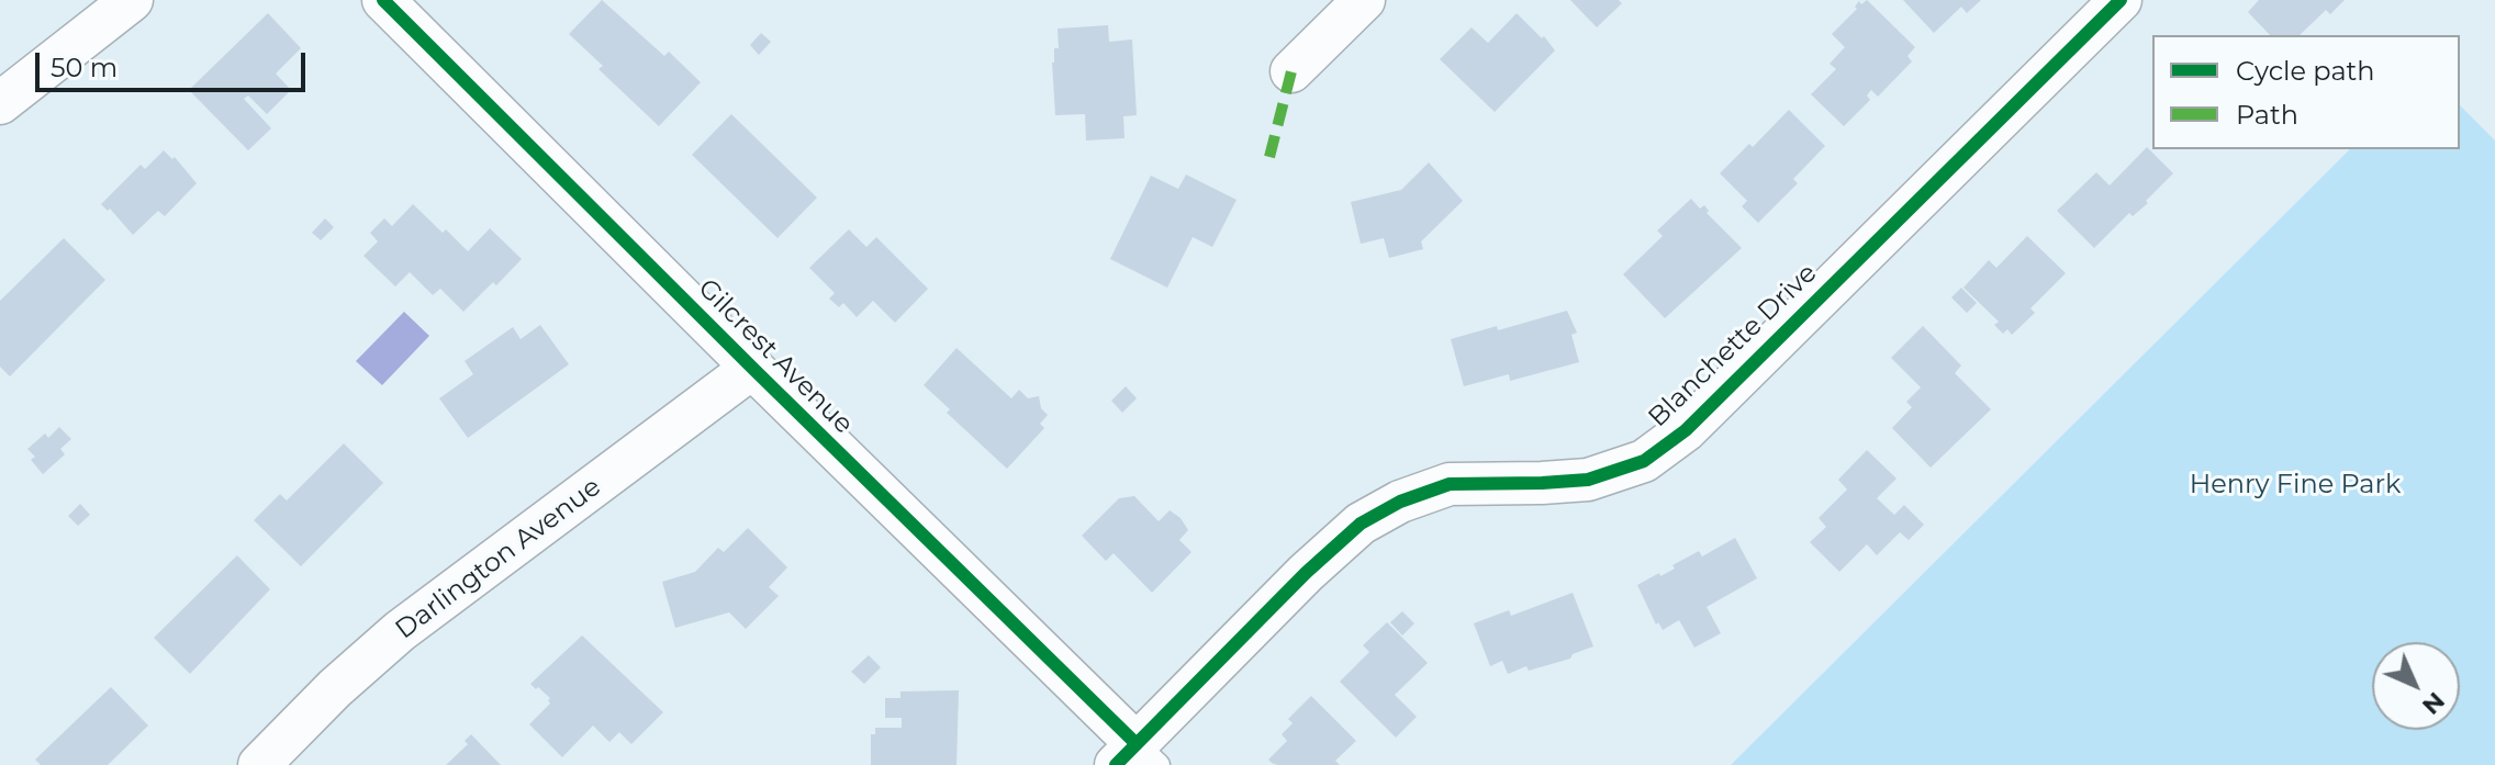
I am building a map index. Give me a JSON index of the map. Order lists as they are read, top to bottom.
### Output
{
  "streets": {
    "street": ["Blanchette Drive", "Gilcrest Avenue", "Darlington Avenue"]
  },
  "crossings": [
    ["Blanchette Drive", "Gilcrest Avenue"],
    ["Gilcrest Avenue", "Darlington Avenue"]
  ],
  "parks": ["Henry Fine Park"],
  "legend": ["Cycle path", "Path"],
  "scale_bar": "50 m",
  "north": "bottom right"
}
